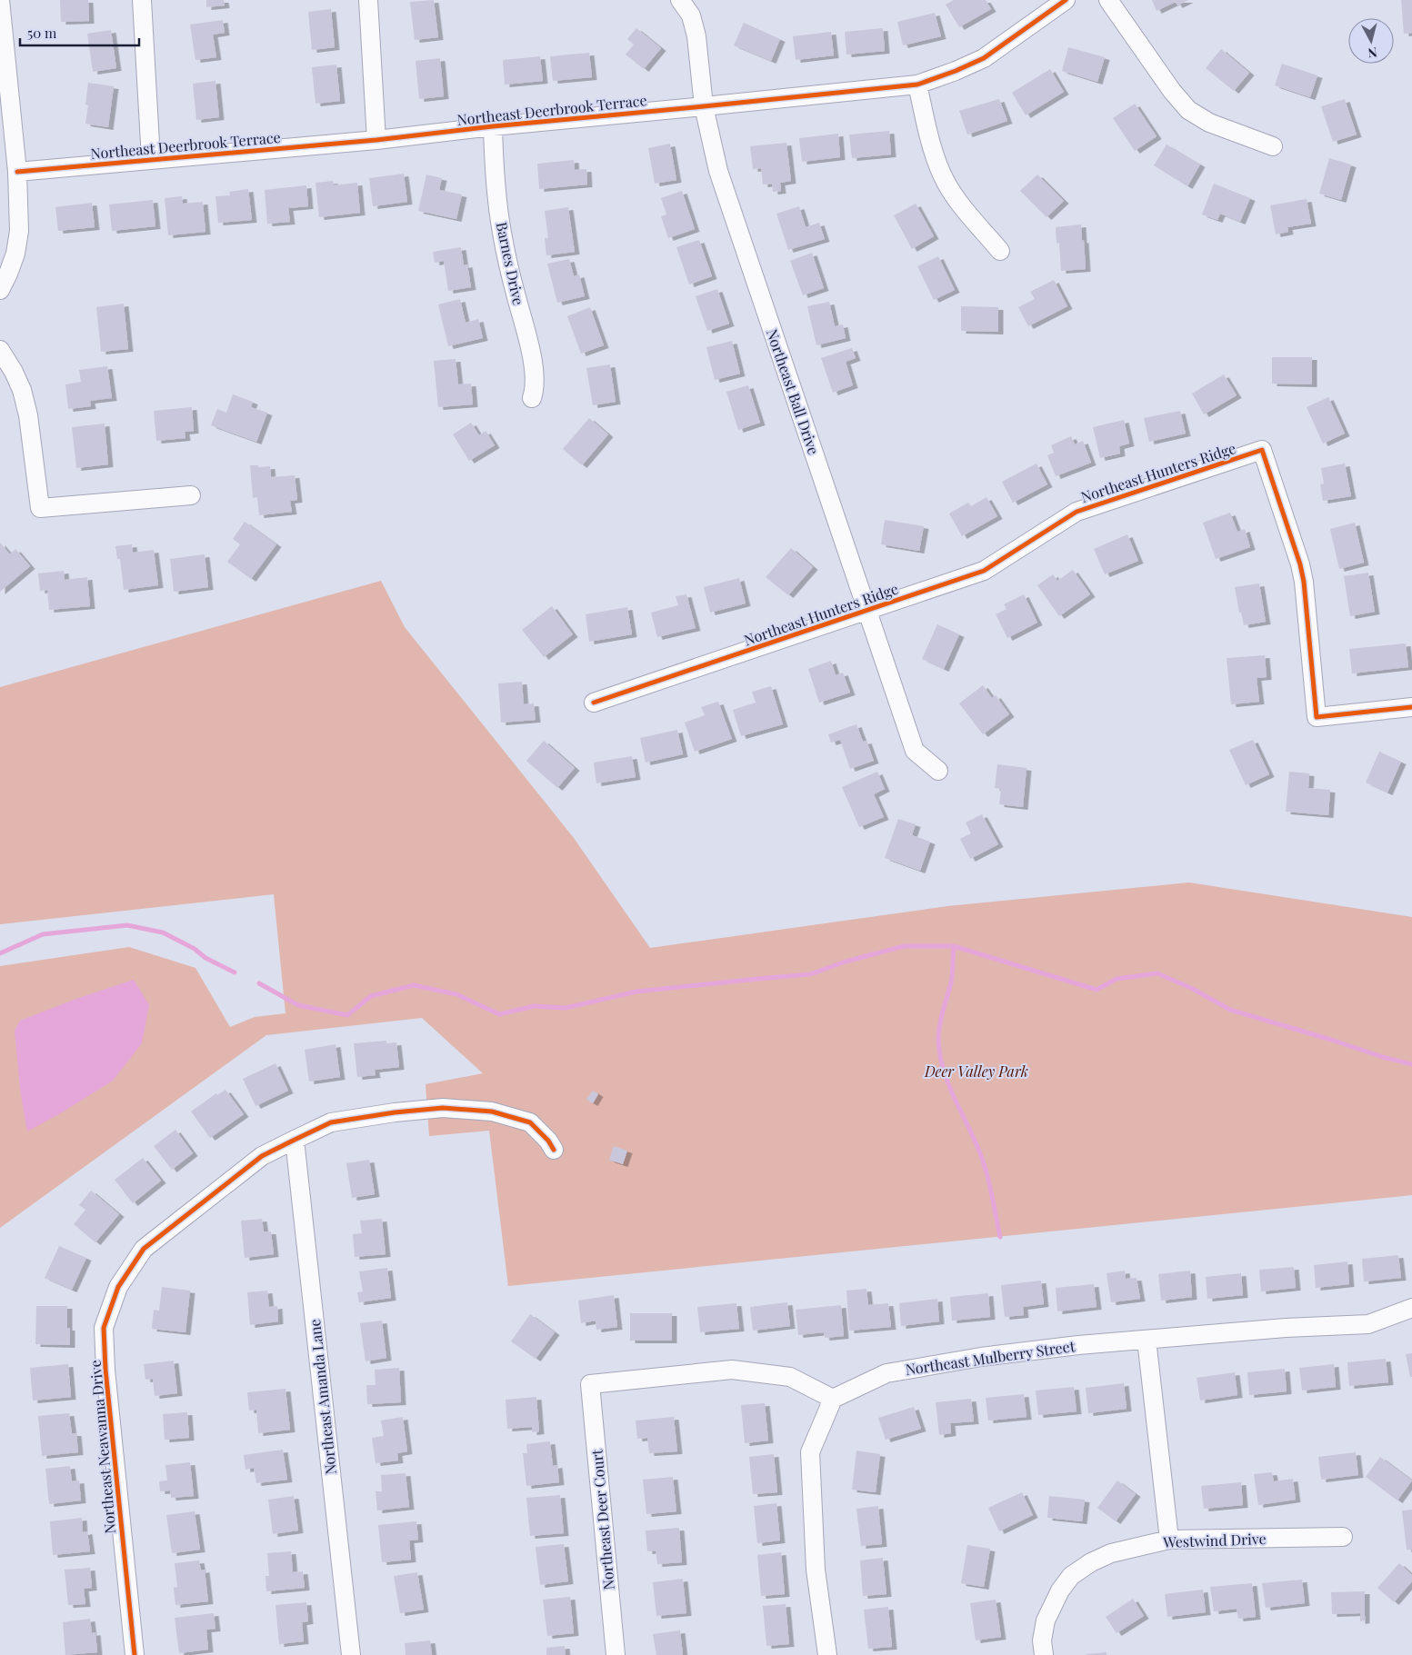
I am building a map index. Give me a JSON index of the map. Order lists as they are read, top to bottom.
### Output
{
  "streets": {
    "street": [
      "Northeast Deerbrook Terrace",
      "Barnes Drive",
      "Northeast Ball Drive",
      "Northeast Hunters Ridge",
      "Northeast Mulberry Street",
      "Northeast Amanda Lane",
      "Northeast Neawanna Drive",
      "Northeast Deer Court",
      "Westwind Drive"
    ]
  },
  "crossings": [
    ["Northeast Deerbrook Terrace", "Barnes Drive"],
    ["Northeast Deerbrook Terrace", "Northeast Ball Drive"],
    ["Northeast Ball Drive", "Northeast Hunters Ridge"],
    ["Northeast Mulberry Street", "Northeast Deer Court"],
    ["Northeast Amanda Lane", "Northeast Neawanna Drive"]
  ],
  "parks": ["Deer Valley Park"],
  "scale_bar": "50 m",
  "north": "bottom"
}
